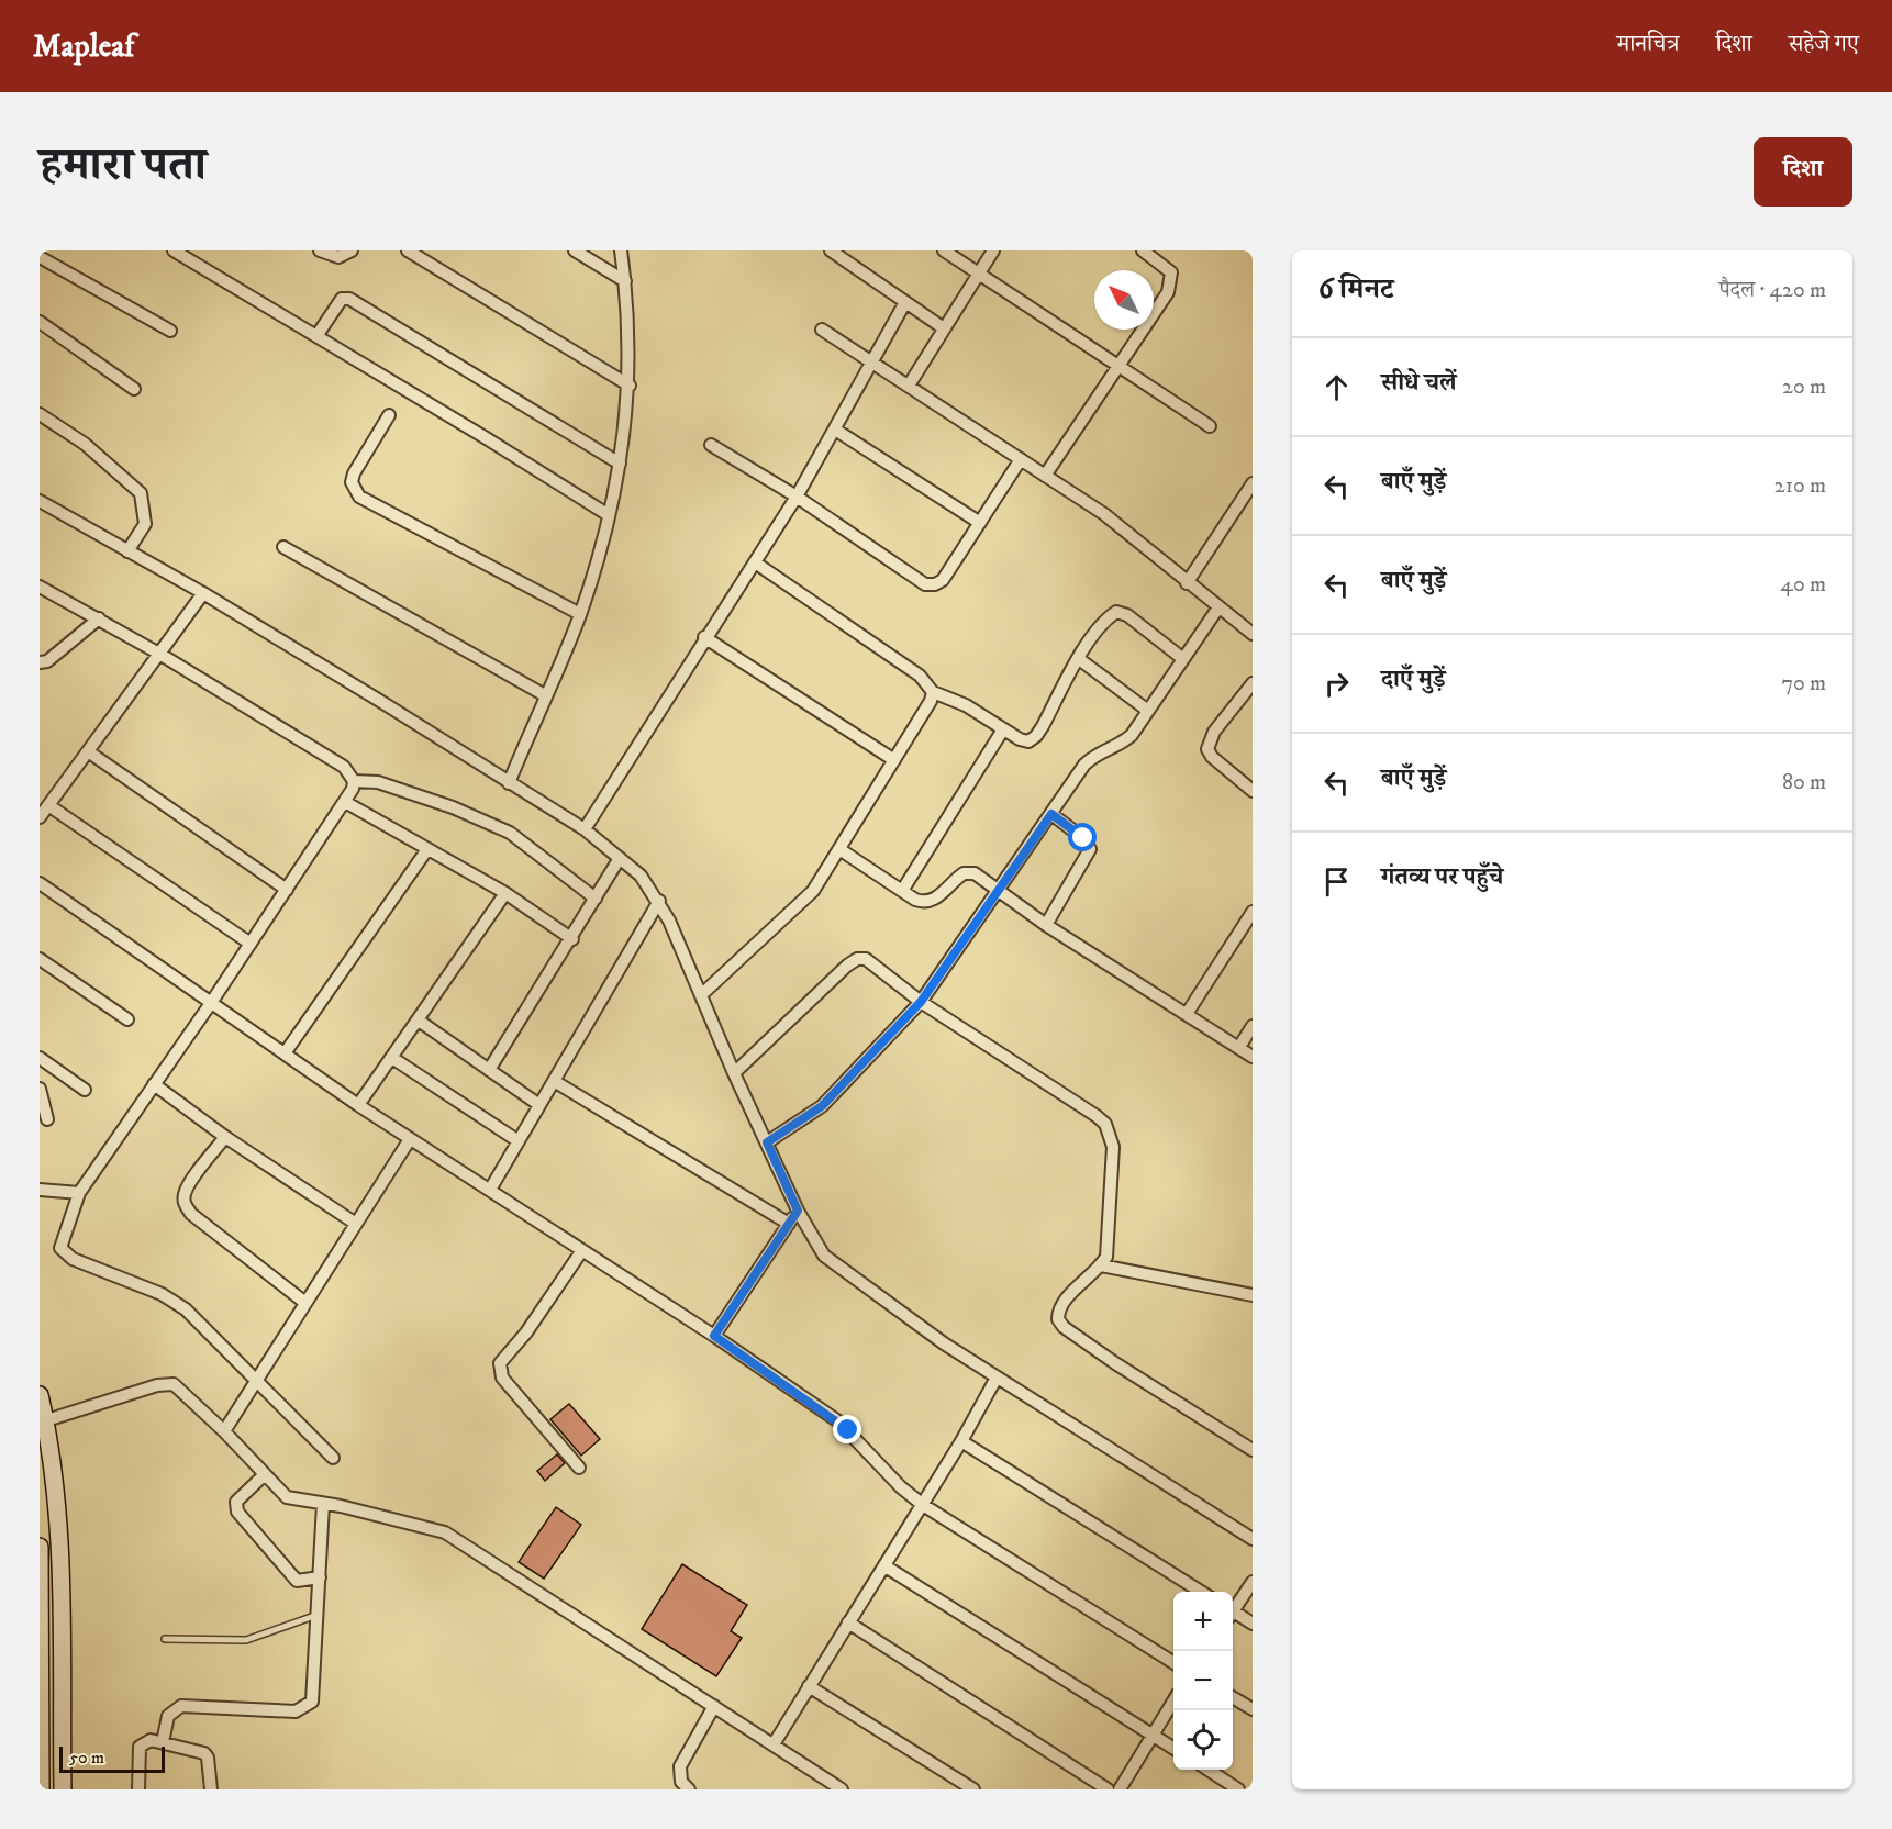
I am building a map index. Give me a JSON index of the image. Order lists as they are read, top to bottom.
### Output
{
  "scale_bar": "50 m",
  "north": "top left",
  "page": {
    "header": "Mapleaf",
    "nav": ["मानचित्र", "दिशा", "सहेजे गए"],
    "title": "हमारा पता",
    "buttons": "दिशा",
    "heading": ["6 मिनट", "पैदल · 420 m"],
    "list": [
      ["सीधे चलें", "20 m"],
      ["बाएँ मुड़ें", "210 m"],
      ["बाएँ मुड़ें", "40 m"],
      ["दाएँ मुड़ें", "70 m"],
      ["बाएँ मुड़ें", "80 m"],
      "गंतव्य पर पहुँचे"
    ],
    "map_buttons": ["+", "−"],
    "scale": "50 m"
  }
}
